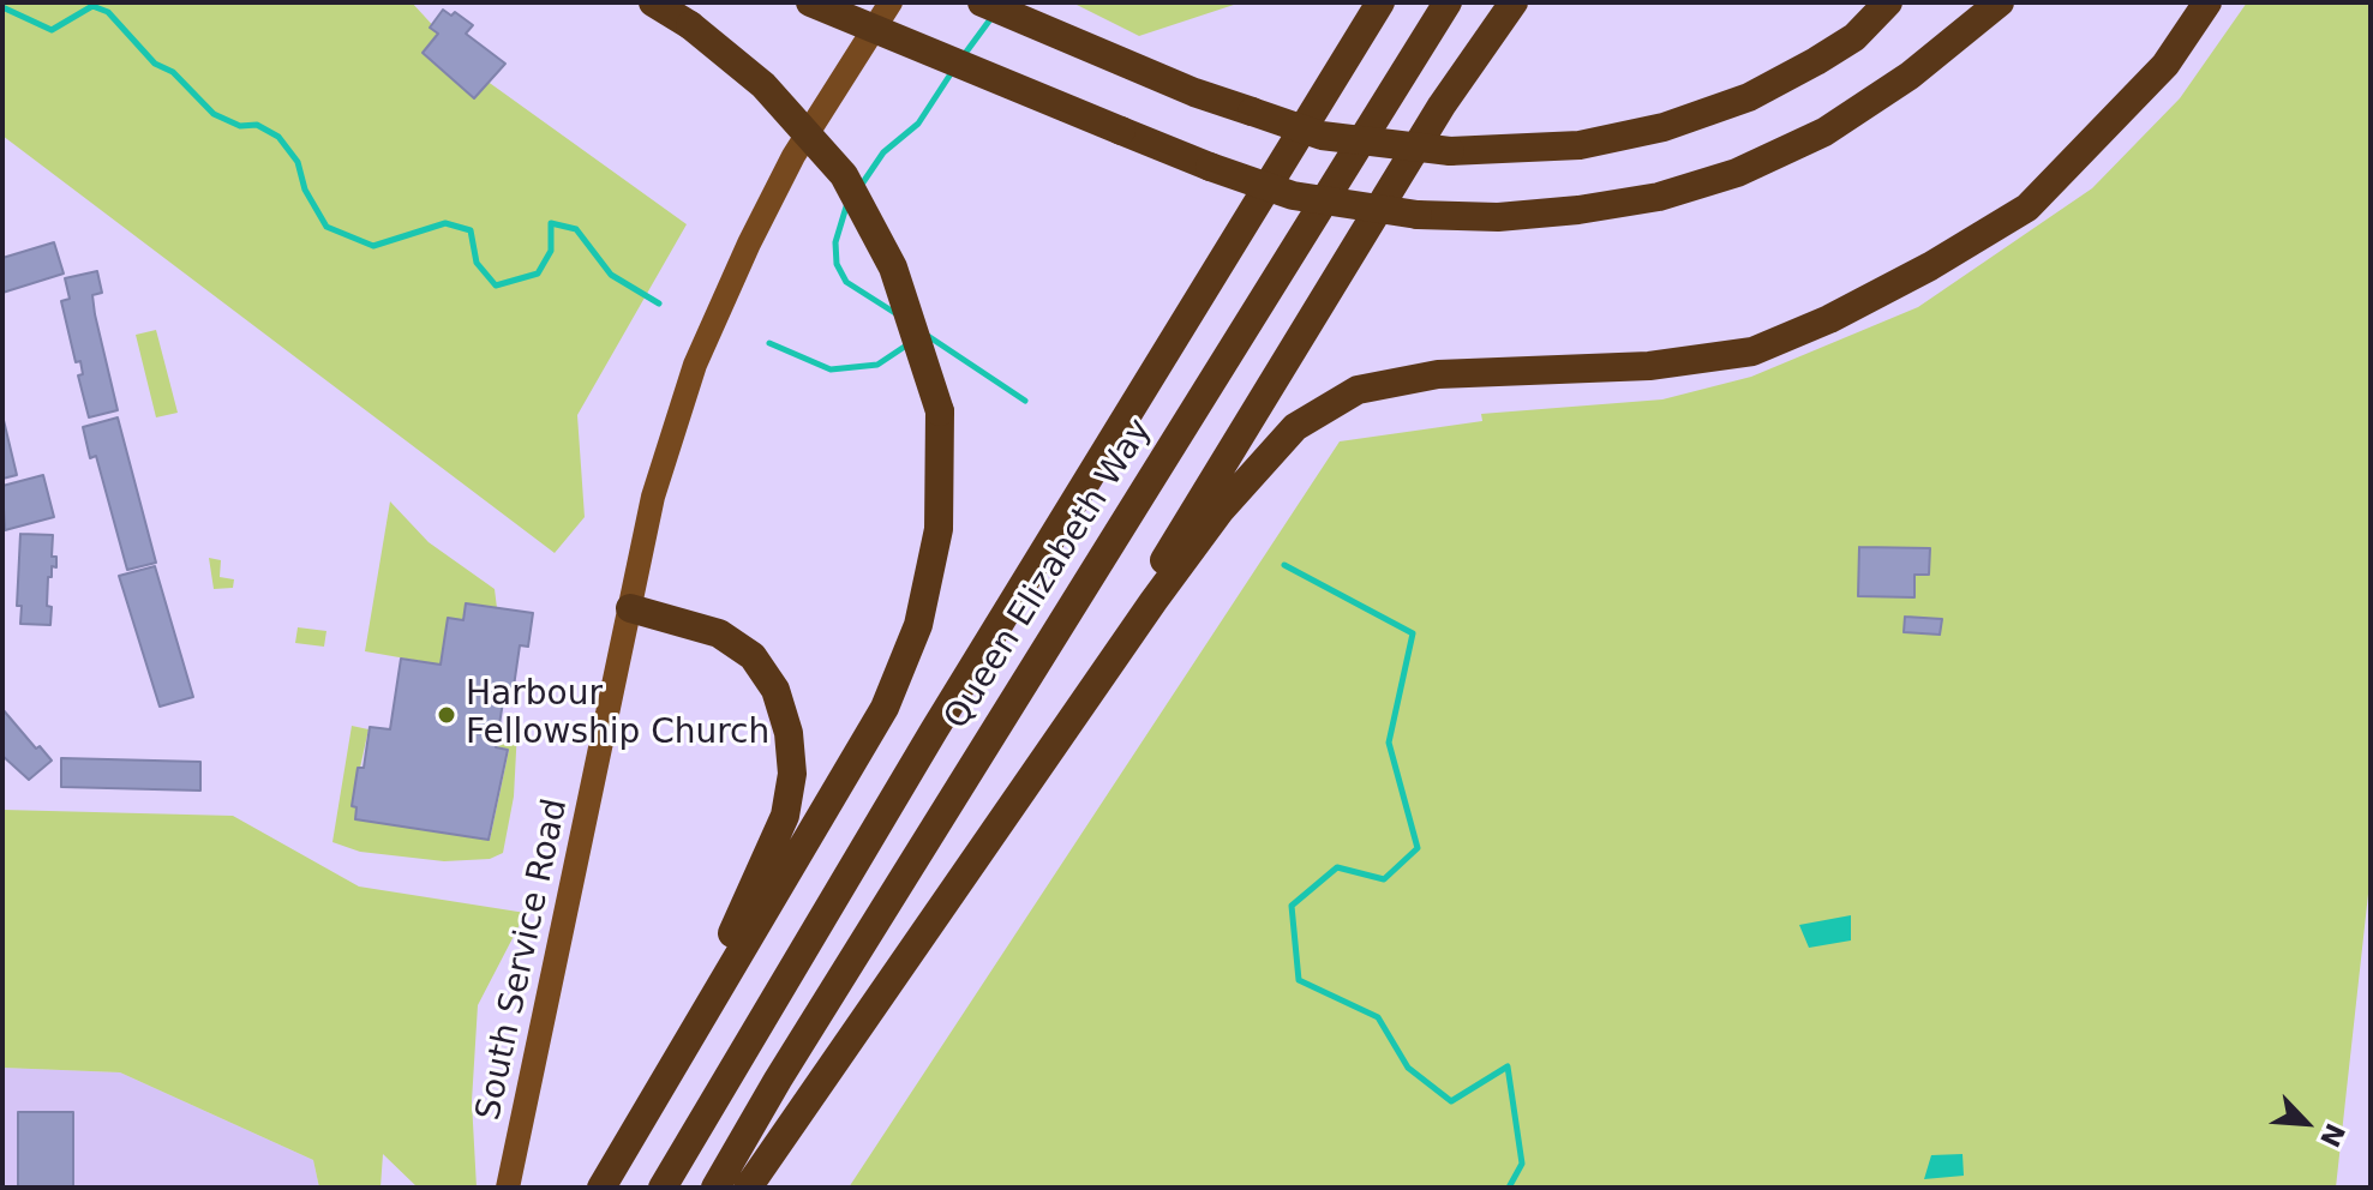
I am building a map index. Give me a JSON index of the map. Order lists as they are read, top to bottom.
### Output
{
  "streets": {
    "highway": ["Queen Elizabeth Way"],
    "main road": ["South Service Road"]
  },
  "places": ["Harbour Fellowship Church"],
  "north": "bottom right"
}
